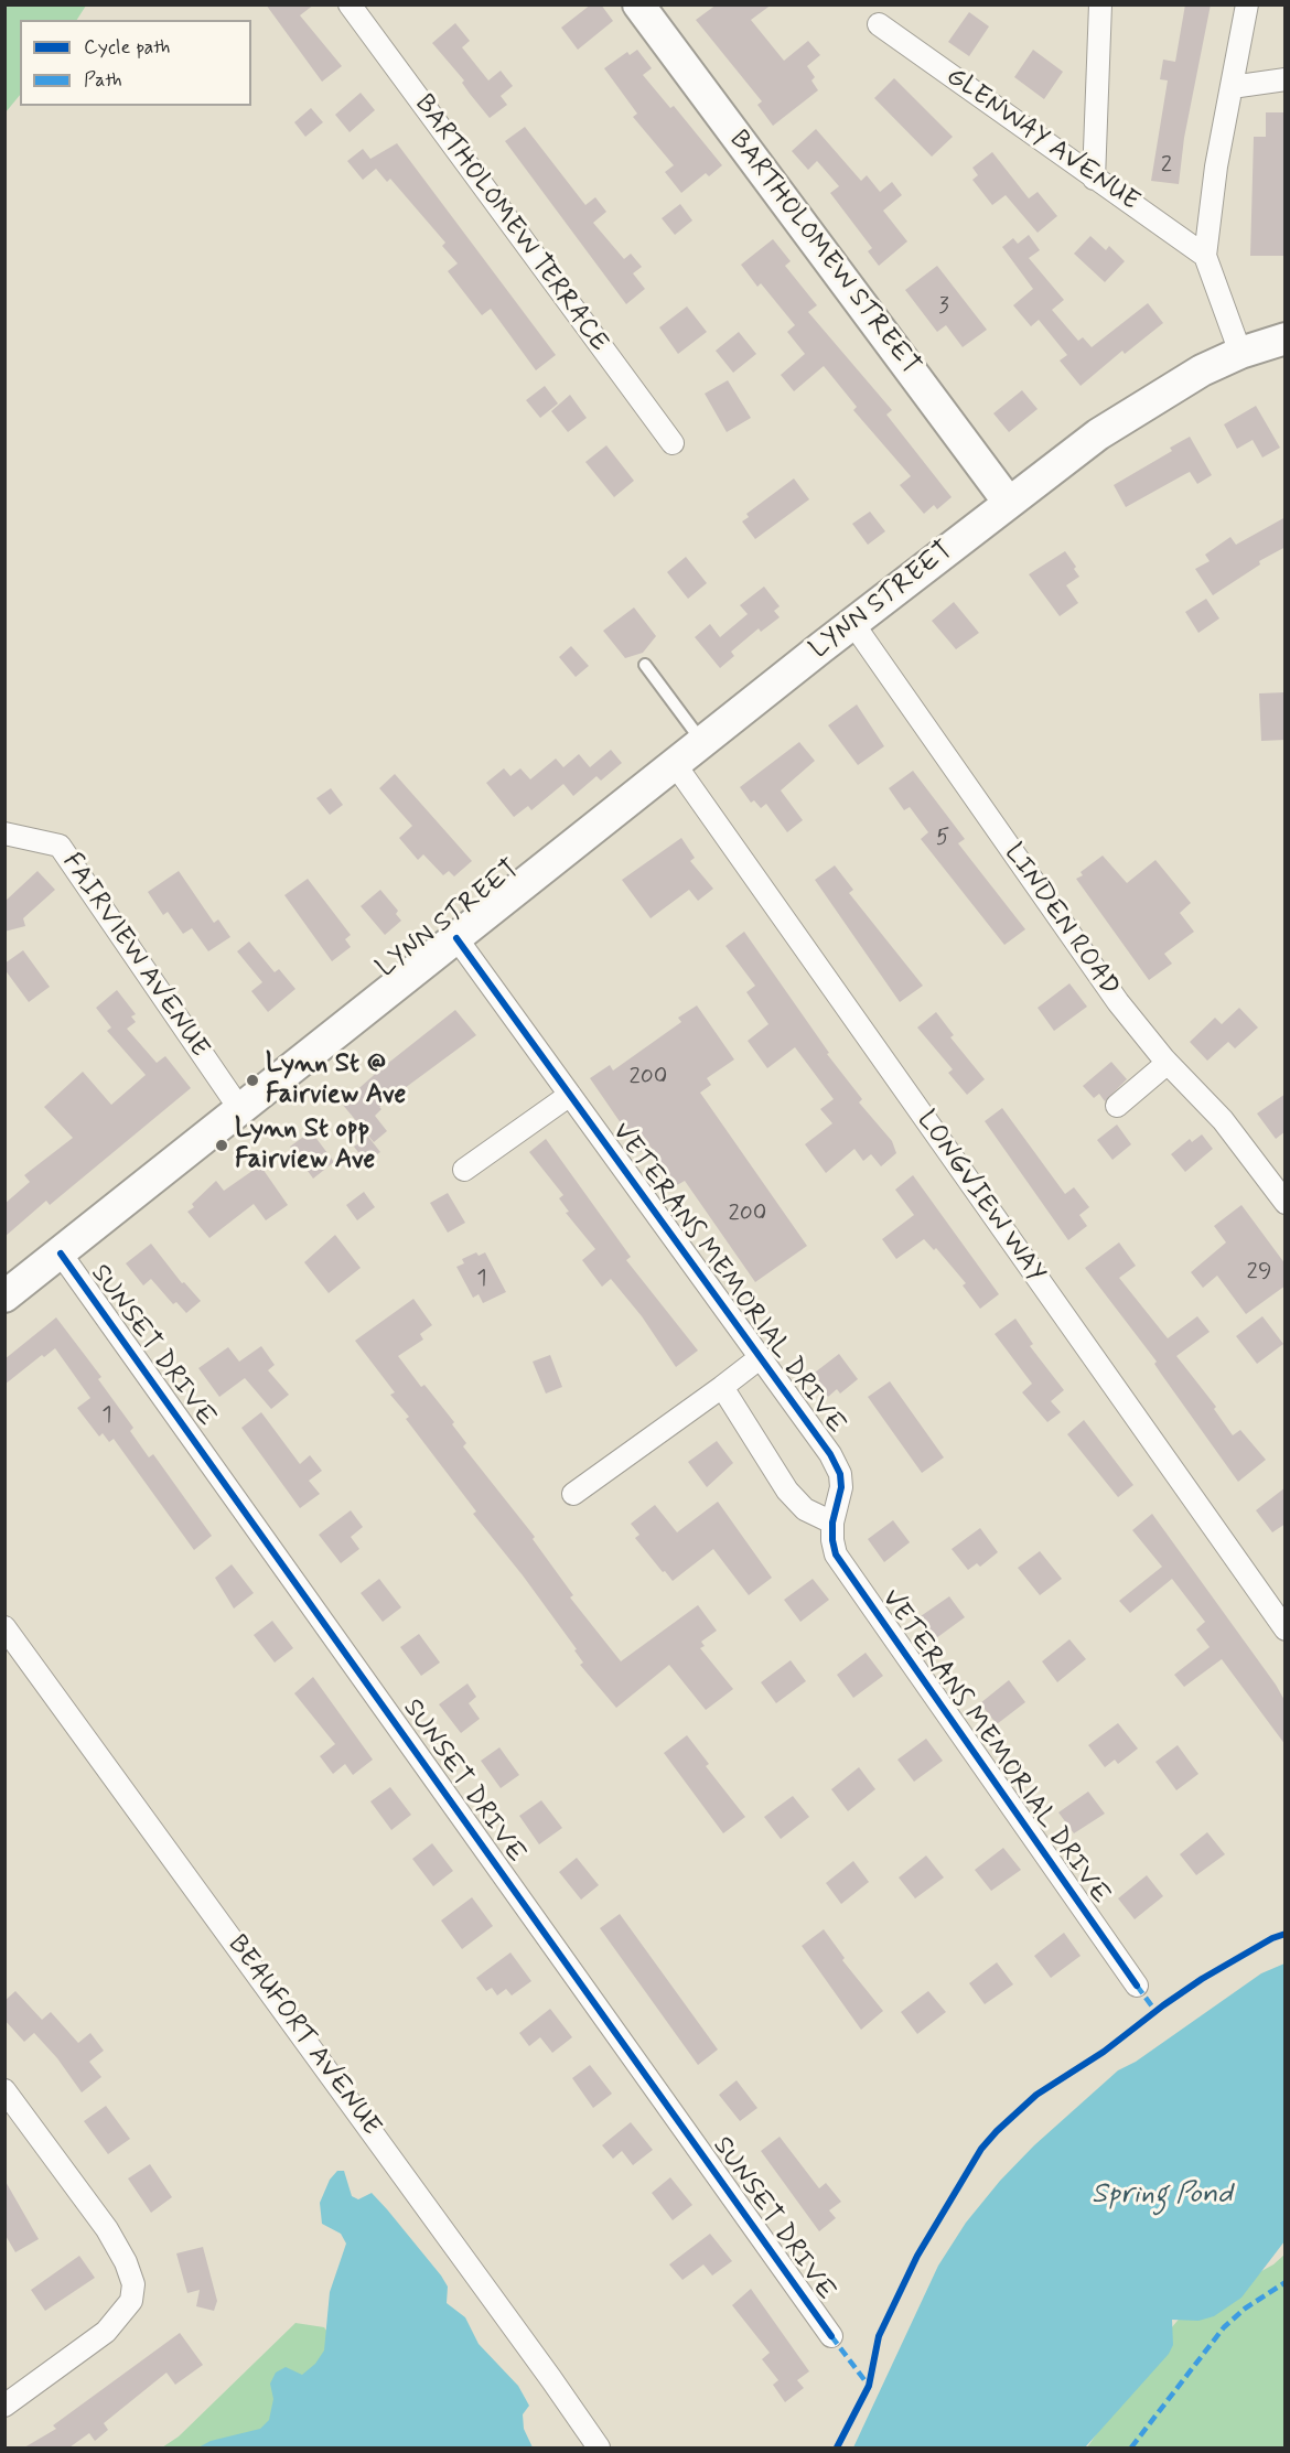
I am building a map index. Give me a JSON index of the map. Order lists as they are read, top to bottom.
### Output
{
  "streets": {
    "main road": ["BARTHOLOMEW STREET", "LYNN STREET"],
    "street": [
      "GLENWAY AVENUE",
      "BARTHOLOMEW TERRACE",
      "LINDEN ROAD",
      "FAIRVIEW AVENUE",
      "LONGVIEW WAY",
      "VETERANS MEMORIAL DRIVE",
      "SUNSET DRIVE",
      "BEAUFORT AVENUE"
    ]
  },
  "crossings": [
    ["BARTHOLOMEW STREET", "LYNN STREET"],
    ["LYNN STREET", "LINDEN ROAD"],
    ["LYNN STREET", "FAIRVIEW AVENUE"],
    ["LYNN STREET", "LONGVIEW WAY"],
    ["LYNN STREET", "VETERANS MEMORIAL DRIVE"],
    ["LYNN STREET", "SUNSET DRIVE"]
  ],
  "water": ["Spring Pond"],
  "places": ["Lynn St @ Fairview Ave", "Lynn St opp Fairview Ave"],
  "house_numbers": [
    "2",
    "3",
    "5",
    "200",
    "200",
    "29",
    "1",
    "1"
  ],
  "legend": ["Cycle path", "Path"]
}
